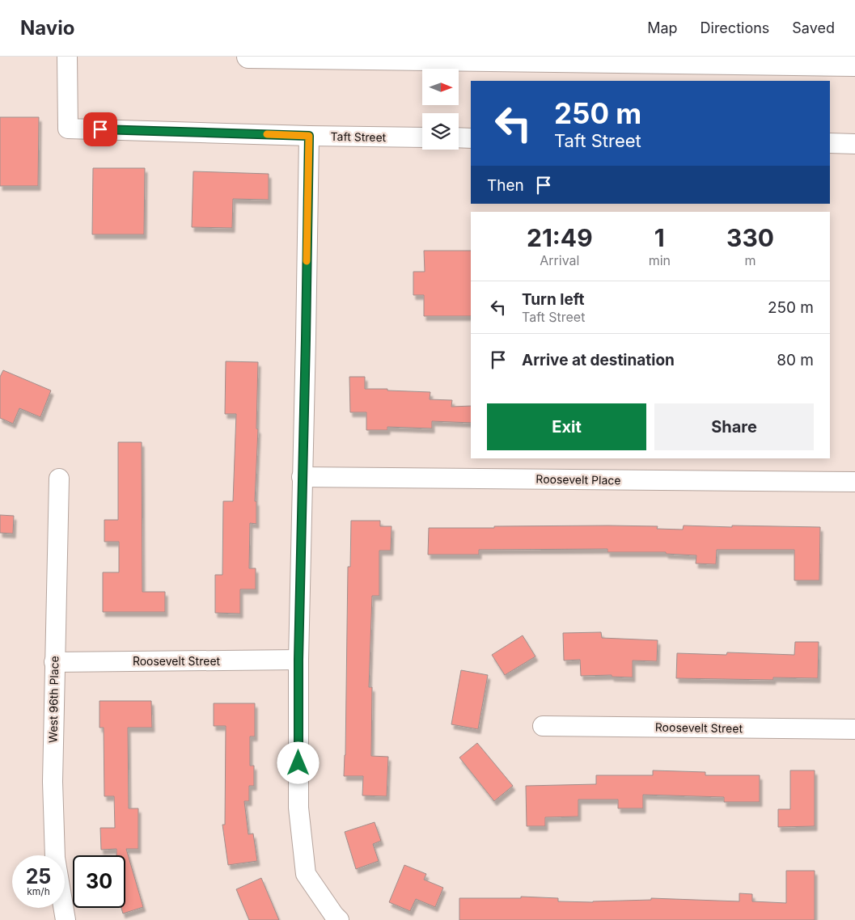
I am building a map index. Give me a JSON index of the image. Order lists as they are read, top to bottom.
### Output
{
  "streets": {
    "street": [
      "Taft Street",
      "Roosevelt Place",
      "Roosevelt Street",
      "West 96th Place"
    ]
  },
  "crossings": [
    ["Roosevelt Street", "West 96th Place"]
  ],
  "north": "right",
  "page": {
    "header": "Navio",
    "nav": ["Map", "Directions", "Saved"],
    "turn": ["250 m", "Taft Street"],
    "then": "Then",
    "eta": [
      "21:49",
      "Arrival",
      "1",
      "min",
      "330",
      "m"
    ],
    "list": [
      {
        "name": "Turn left",
        "note": "Taft Street",
        "value": "250 m"
      },
      {
        "name": "Arrive at destination",
        "value": "80 m"
      }
    ],
    "buttons": ["Exit", "Share"],
    "speed": "25 km/h",
    "limit": "30"
  }
}
